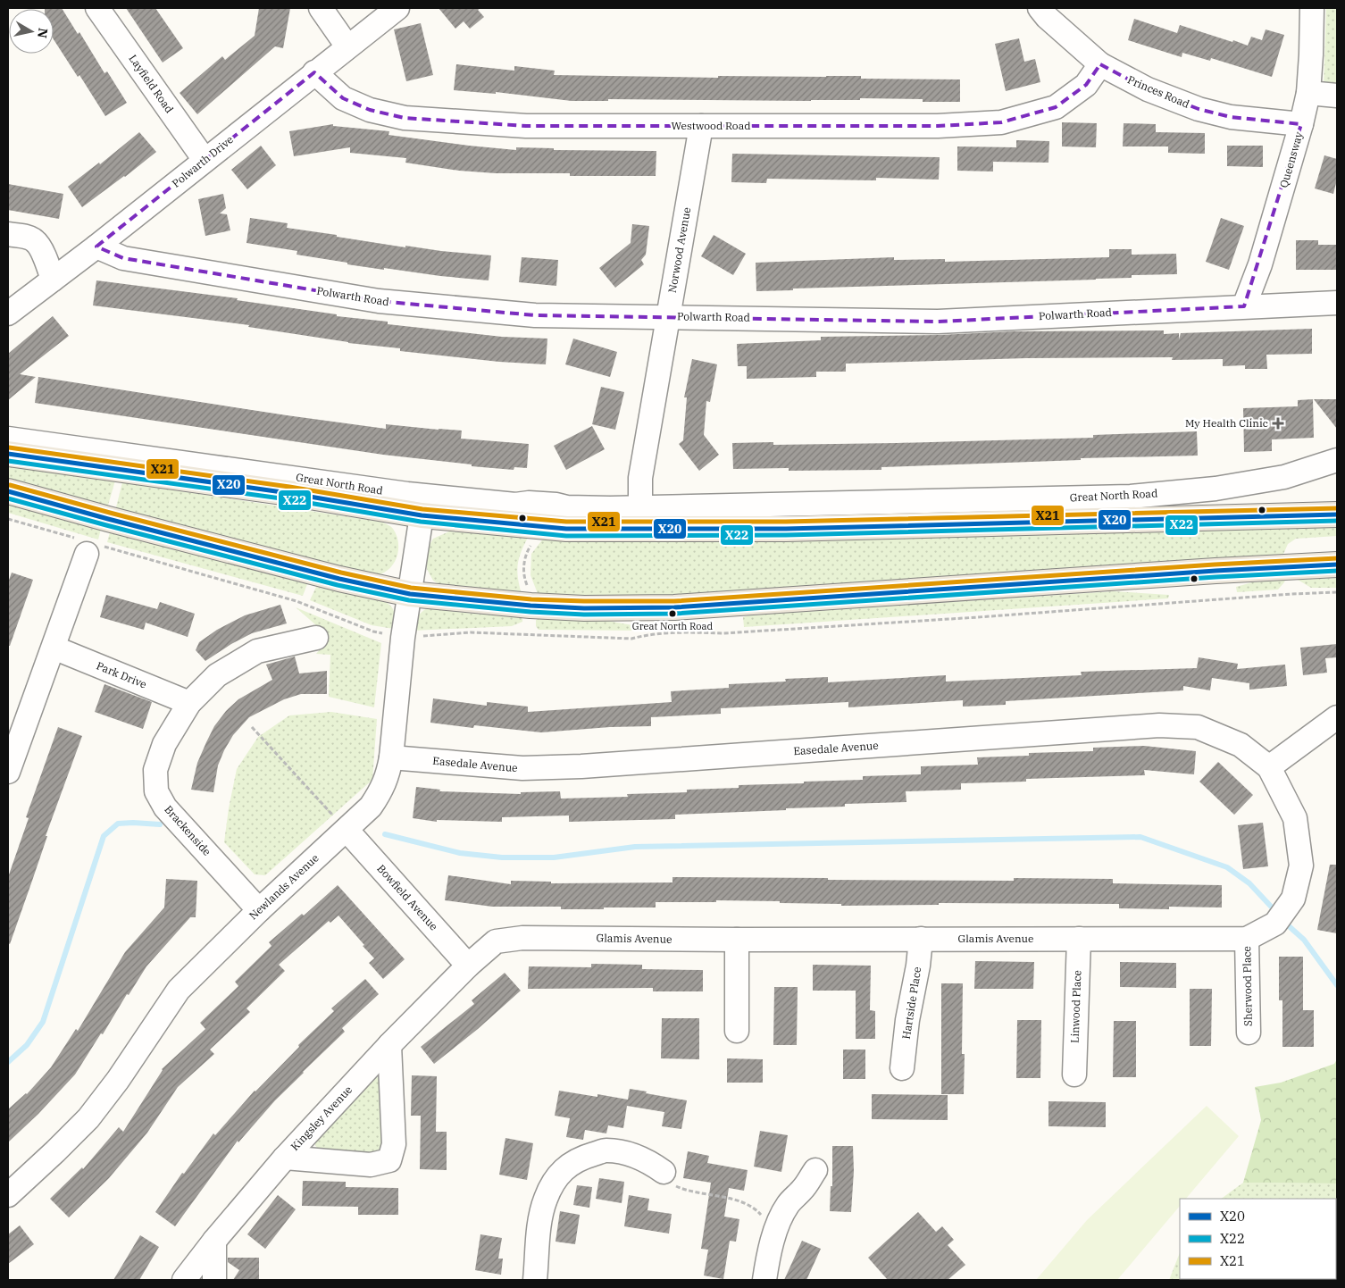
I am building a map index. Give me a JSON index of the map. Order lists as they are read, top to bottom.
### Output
{
  "streets": {
    "main road": ["Great North Road"],
    "street": [
      "Layfield Road",
      "Princes Road",
      "Westwood Road",
      "Queensway",
      "Polwarth Drive",
      "Norwood Avenue",
      "Polwarth Road",
      "Park Drive",
      "Easedale Avenue",
      "Brackenside",
      "Newlands Avenue",
      "Bowfield Avenue",
      "Glamis Avenue",
      "Sherwood Place",
      "Hartside Place",
      "Linwood Place",
      "Kingsley Avenue"
    ]
  },
  "crossings": [
    ["Layfield Road", "Polwarth Drive"],
    ["Princes Road", "Westwood Road"],
    ["Princes Road", "Queensway"],
    ["Westwood Road", "Polwarth Drive"],
    ["Westwood Road", "Norwood Avenue"],
    ["Queensway", "Polwarth Road"],
    ["Polwarth Drive", "Polwarth Road"],
    ["Norwood Avenue", "Polwarth Road"],
    ["Norwood Avenue", "Great North Road"],
    ["Great North Road", "Newlands Avenue"],
    ["Park Drive", "Brackenside"],
    ["Easedale Avenue", "Newlands Avenue"],
    ["Easedale Avenue", "Glamis Avenue"],
    ["Brackenside", "Newlands Avenue"],
    ["Newlands Avenue", "Bowfield Avenue"],
    ["Bowfield Avenue", "Glamis Avenue"],
    ["Bowfield Avenue", "Kingsley Avenue"],
    ["Glamis Avenue", "Sherwood Place"],
    ["Glamis Avenue", "Hartside Place"],
    ["Glamis Avenue", "Linwood Place"],
    ["Glamis Avenue", "Kingsley Avenue"]
  ],
  "places": {
    "health": ["My Health Clinic"],
    "other": ["Great North Road"]
  },
  "lines": ["transit line X21", "transit line X20", "transit line X22"],
  "legend": ["X20", "X22", "X21"],
  "north": "right"
}
